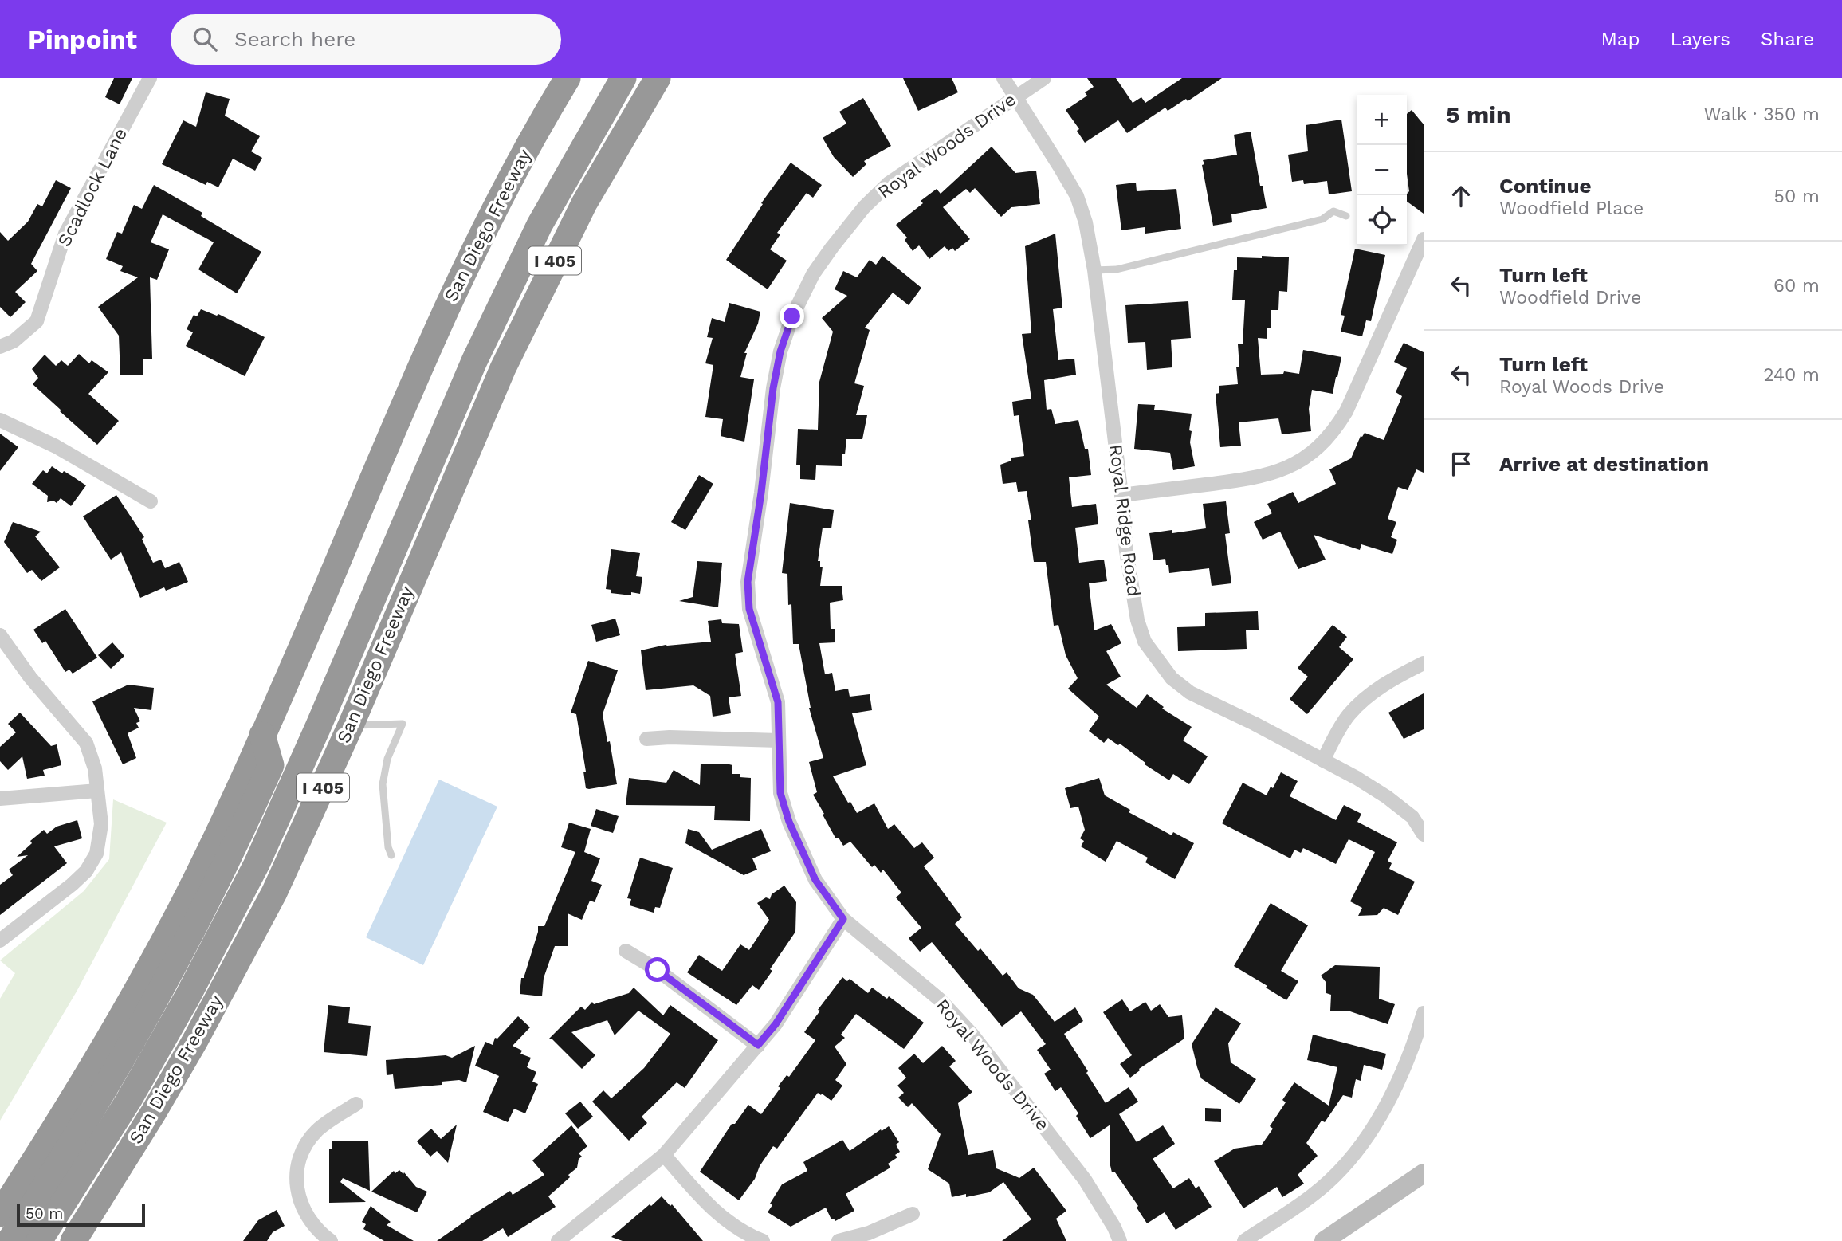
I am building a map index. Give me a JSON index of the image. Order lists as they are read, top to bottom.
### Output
{
  "streets": {
    "highway": ["San Diego Freeway", "I 405"],
    "street": ["Royal Woods Drive", "Scadlock Lane", "Royal Ridge Road"]
  },
  "crossings": [
    ["Royal Woods Drive", "Royal Ridge Road"]
  ],
  "scale_bar": "50 m",
  "page": {
    "header": "Pinpoint",
    "search": "Search here",
    "nav": ["Map", "Layers", "Share"],
    "heading": ["5 min", "Walk · 350 m"],
    "map_buttons": ["+", "−"],
    "list": [
      ["Continue", "Woodfield Place", "50 m"],
      ["Turn left", "Woodfield Drive", "60 m"],
      ["Turn left", "Royal Woods Drive", "240 m"],
      "Arrive at destination"
    ],
    "scale": "50 m"
  }
}
